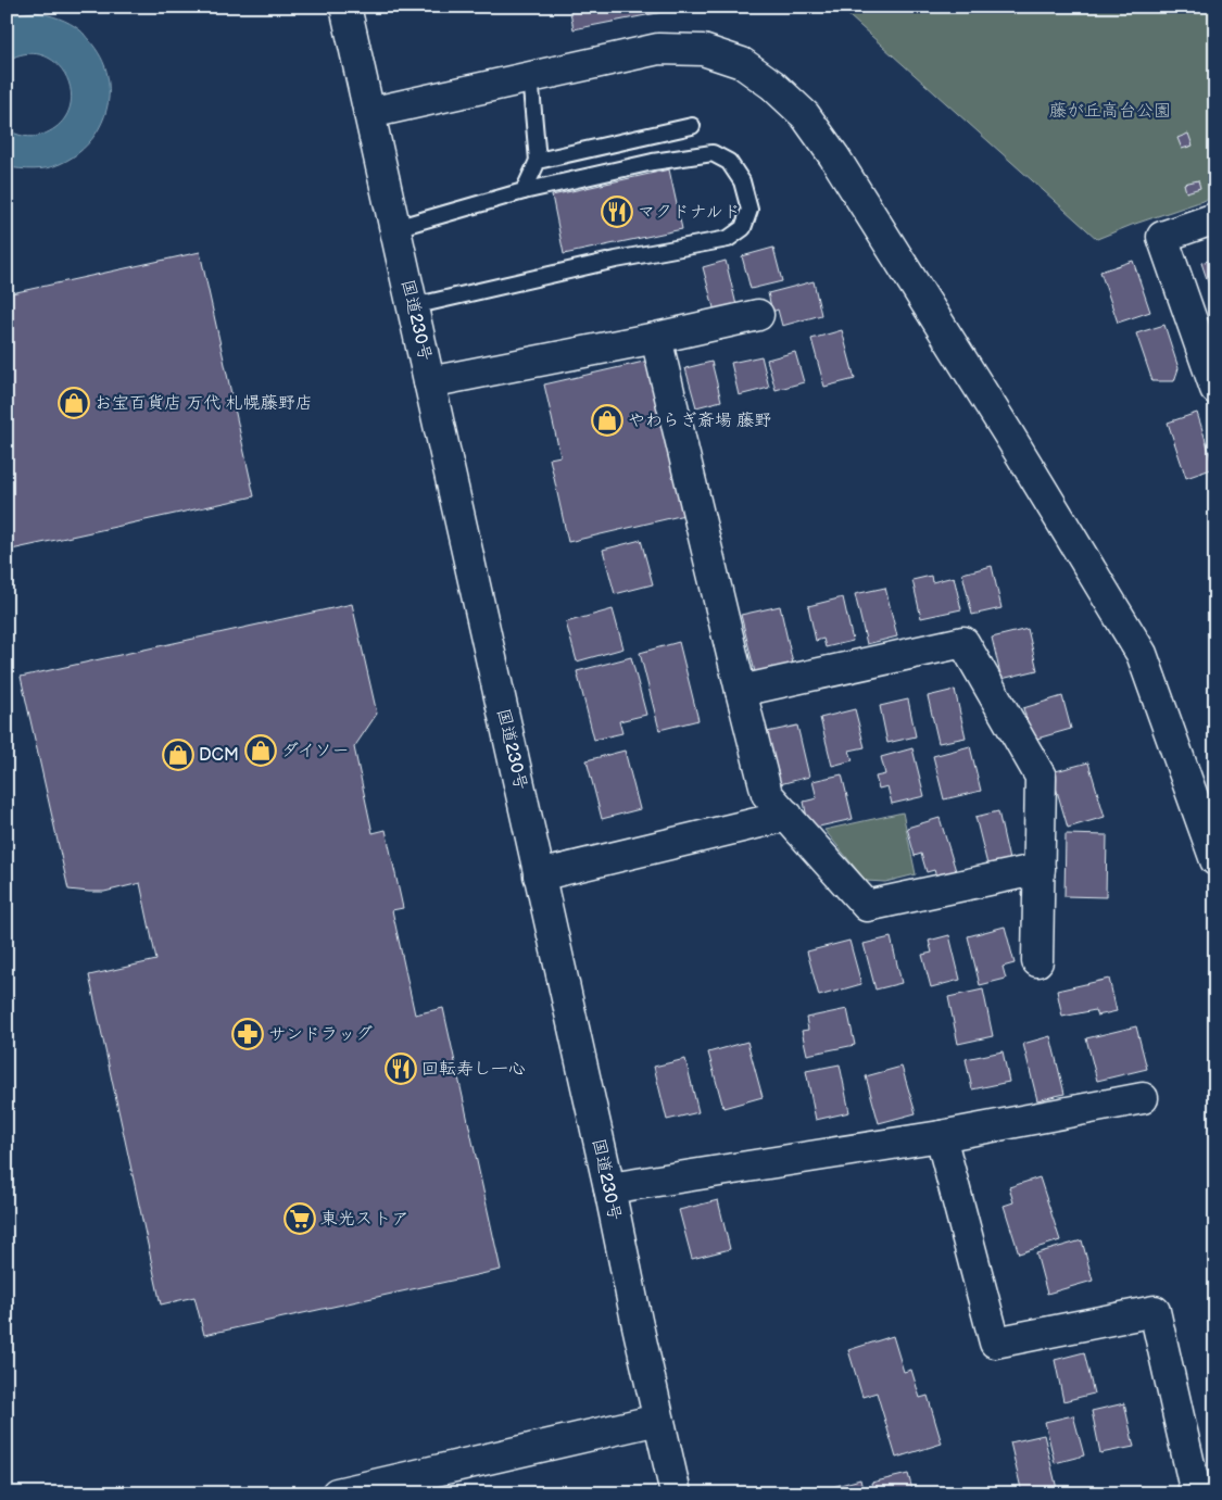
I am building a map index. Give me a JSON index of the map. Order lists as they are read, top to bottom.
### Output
{
  "streets": {
    "main road": ["国道230号"]
  },
  "parks": ["藤が丘高台公園"],
  "places": {
    "restaurant": ["マクドナルド", "回転寿し一心"],
    "shop": [
      "お宝百貨店 万代 札幌藤野店",
      "やわらぎ斎場 藤野",
      "ダイソー",
      "DCM"
    ],
    "pharmacy": ["サンドラッグ"],
    "supermarket": ["東光ストア"]
  }
}
